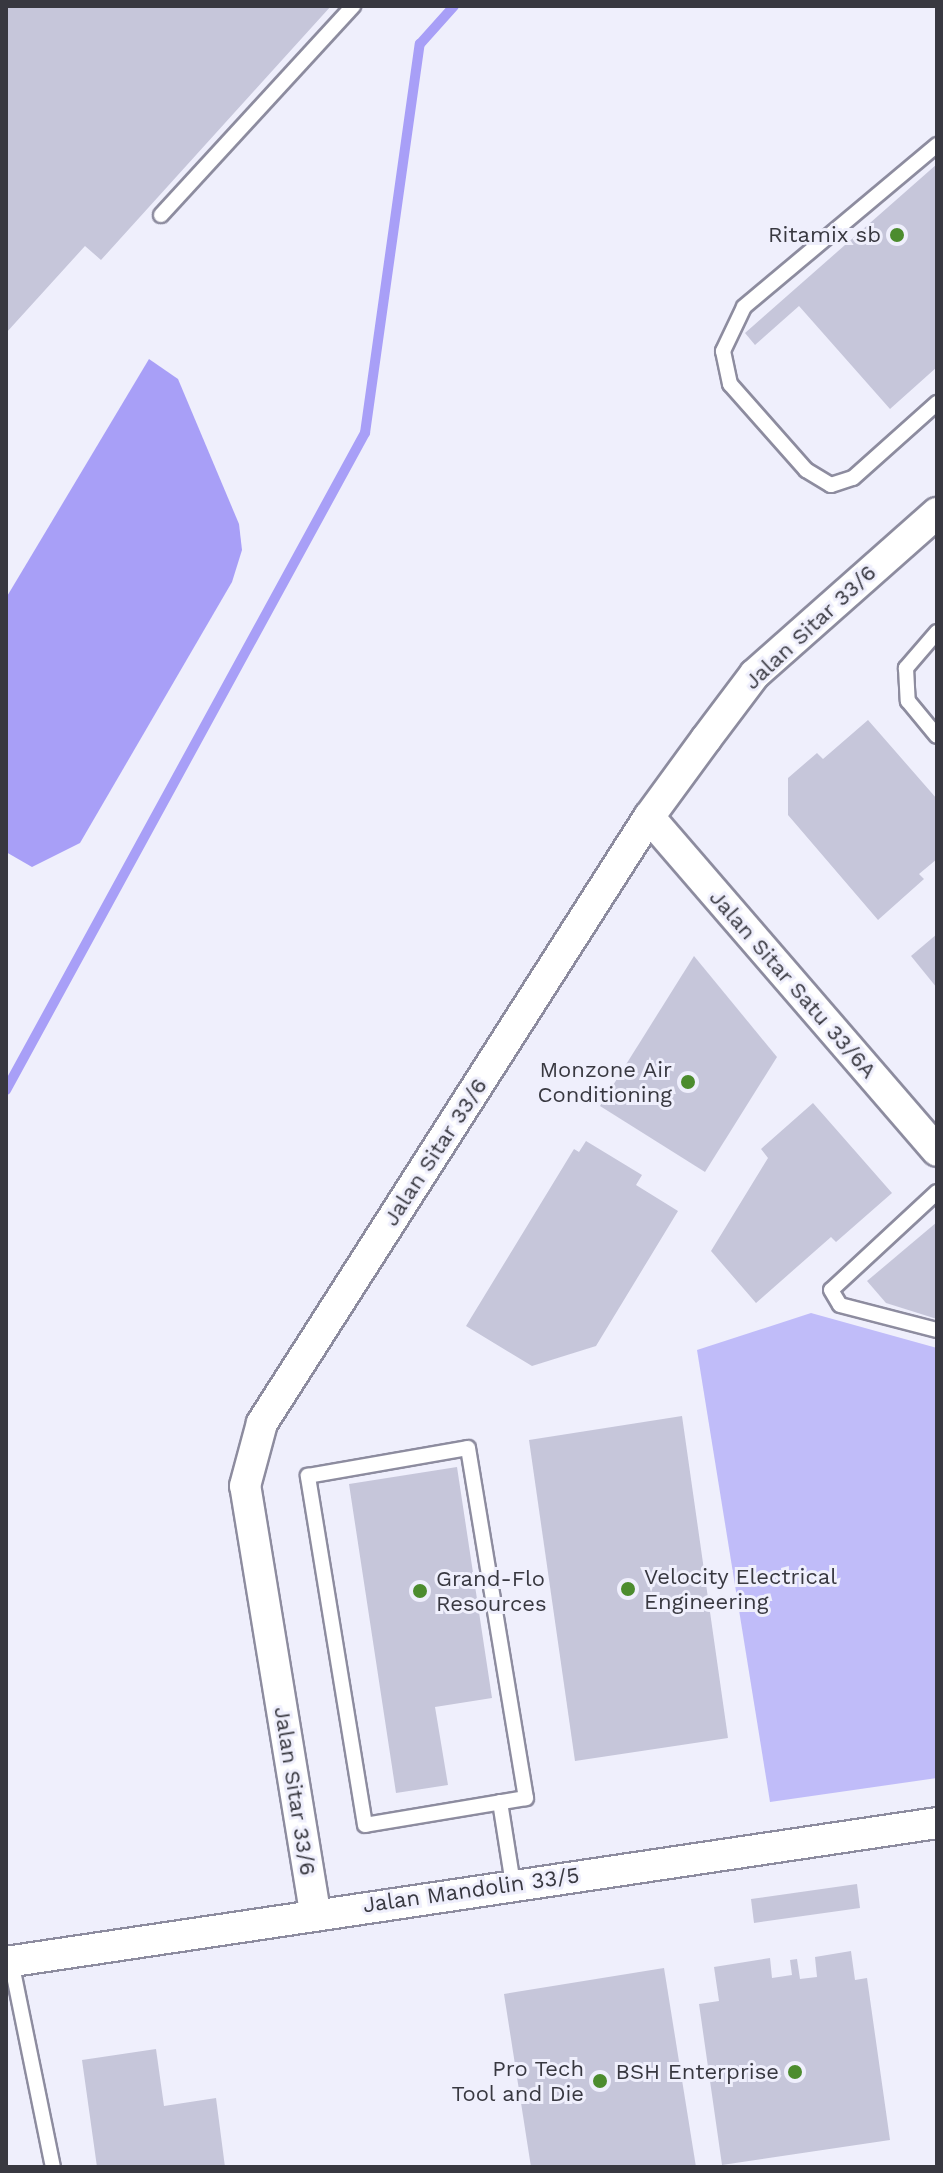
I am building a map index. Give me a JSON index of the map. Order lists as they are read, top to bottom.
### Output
{
  "streets": {
    "street": ["Jalan Sitar 33/6", "Jalan Sitar Satu 33/6A", "Jalan Mandolin 33/5"]
  },
  "crossings": [
    ["Jalan Sitar 33/6", "Jalan Sitar Satu 33/6A"],
    ["Jalan Sitar 33/6", "Jalan Mandolin 33/5"]
  ],
  "places": [
    "Ritamix sb",
    "Monzone Air Conditioning",
    "Velocity Electrical Engineering",
    "Grand-Flo Resources",
    "BSH Enterprise",
    "Pro Tech Tool and Die"
  ]
}
